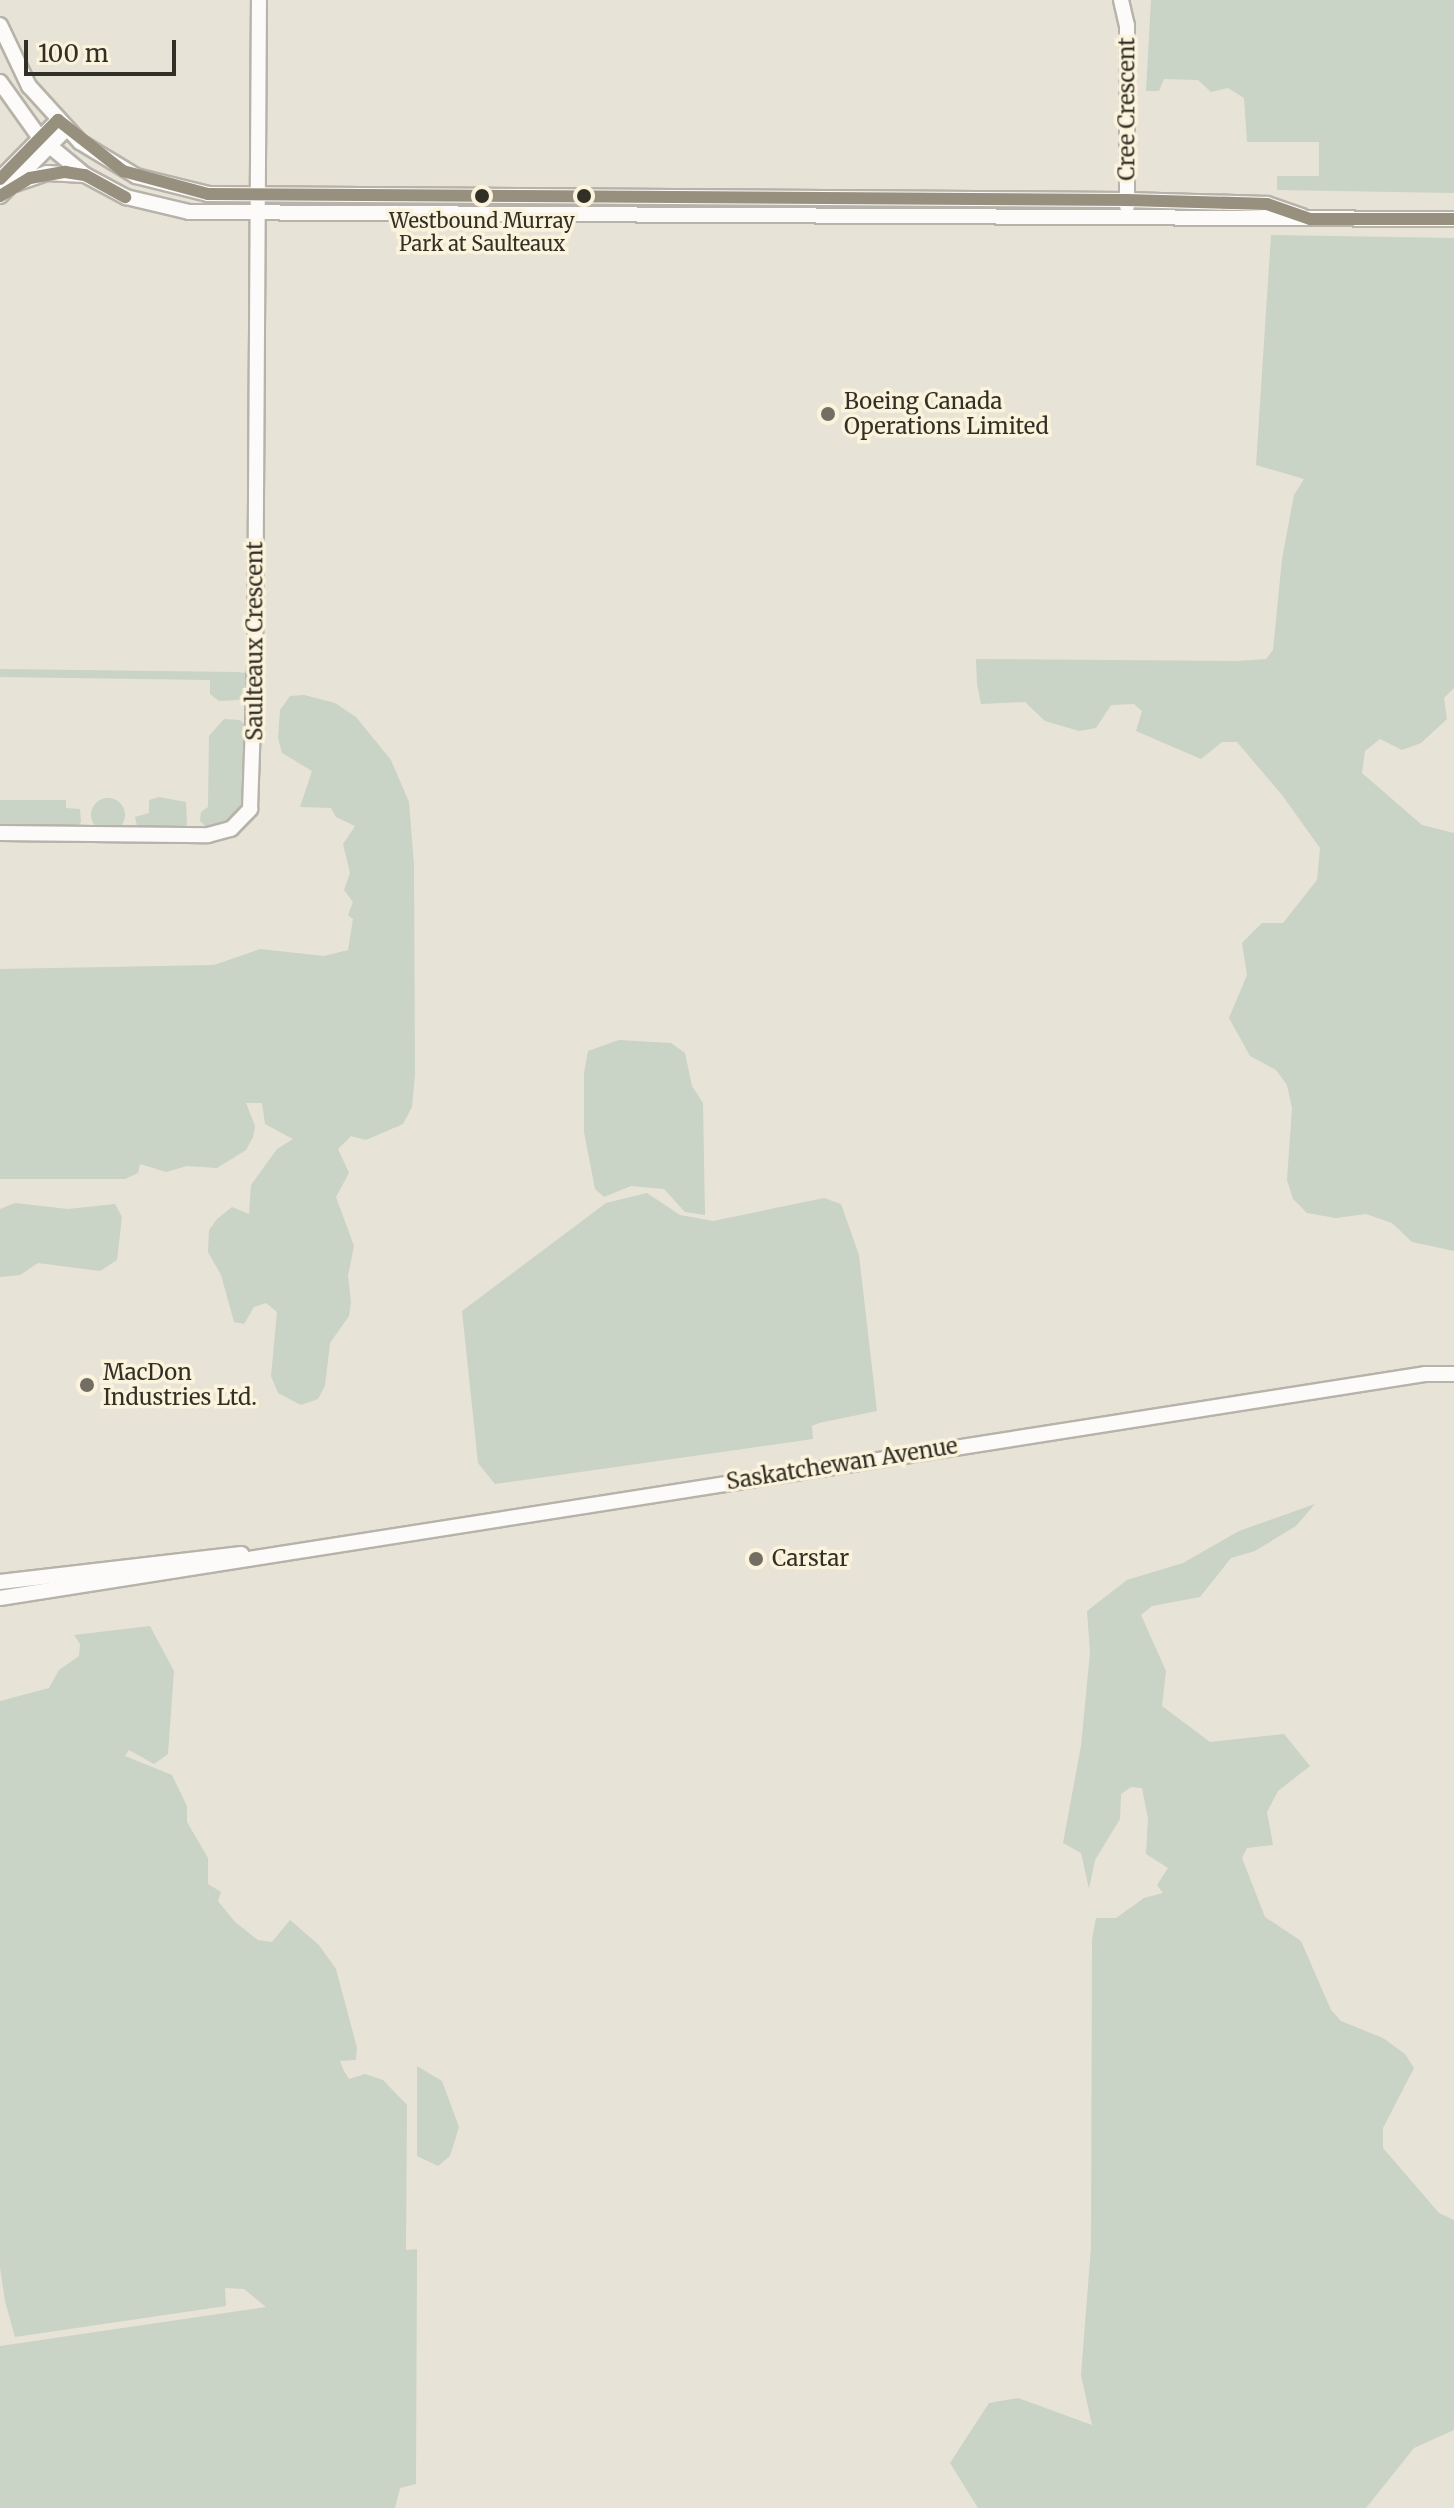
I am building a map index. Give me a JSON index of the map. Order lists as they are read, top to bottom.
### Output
{
  "streets": {
    "street": ["Cree Crescent", "Saulteaux Crescent", "Saskatchewan Avenue"]
  },
  "places": [
    "Westbound Murray Park at Saulteaux",
    "Boeing Canada Operations Limited",
    "MacDon Industries Ltd.",
    "Carstar"
  ],
  "scale_bar": "100 m"
}
